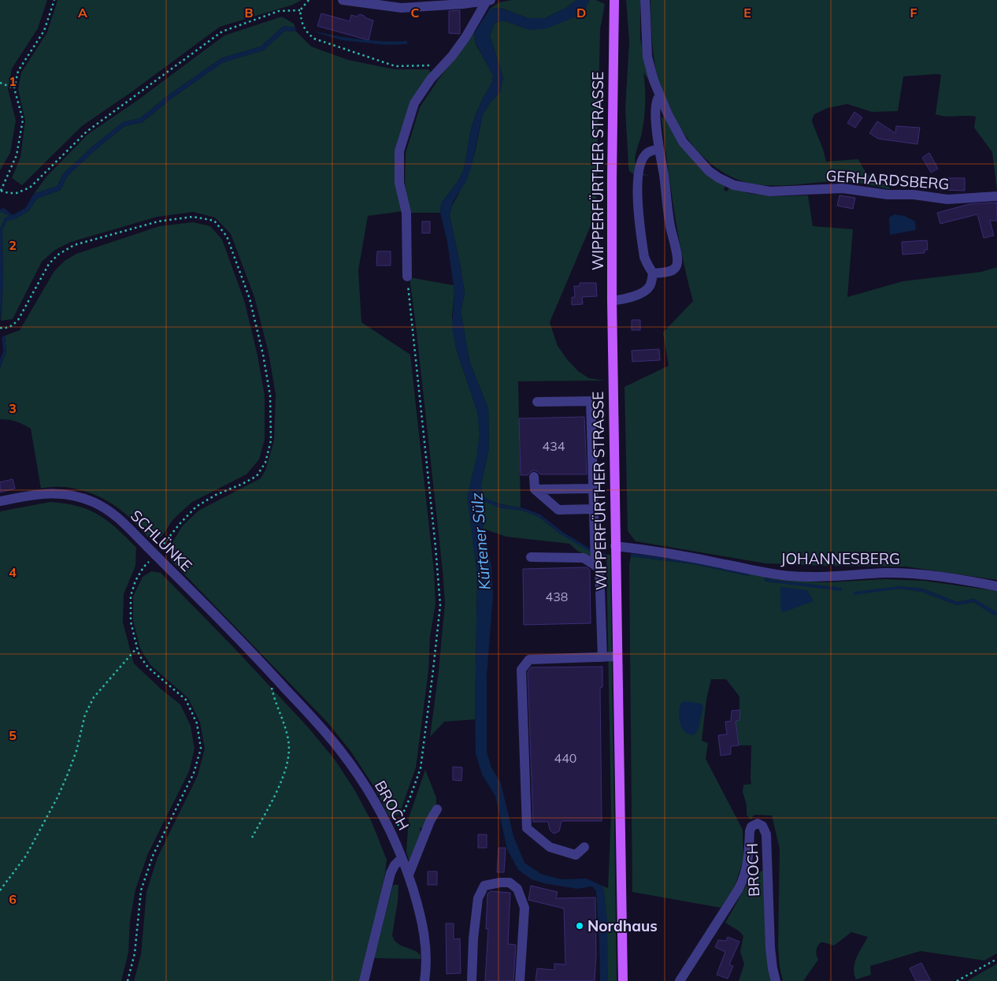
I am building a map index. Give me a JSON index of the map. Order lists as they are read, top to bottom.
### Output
{
  "streets": {
    "main road": ["WIPPERFÜRTHER STRASSE"],
    "street": [
      "GERHARDSBERG",
      "SCHLÜNKE",
      "JOHANNESBERG",
      "BROCH"
    ]
  },
  "crossings": [
    ["WIPPERFÜRTHER STRASSE", "JOHANNESBERG"],
    ["SCHLÜNKE", "BROCH"]
  ],
  "water": ["Kürtener Sülz"],
  "places": ["Nordhaus"],
  "house_numbers": ["434", "438", "440"],
  "grid": {
    "columns": [
      "A",
      "B",
      "C",
      "D",
      "E",
      "F"
    ],
    "rows": [
      "1",
      "2",
      "3",
      "4",
      "5",
      "6"
    ]
  }
}
